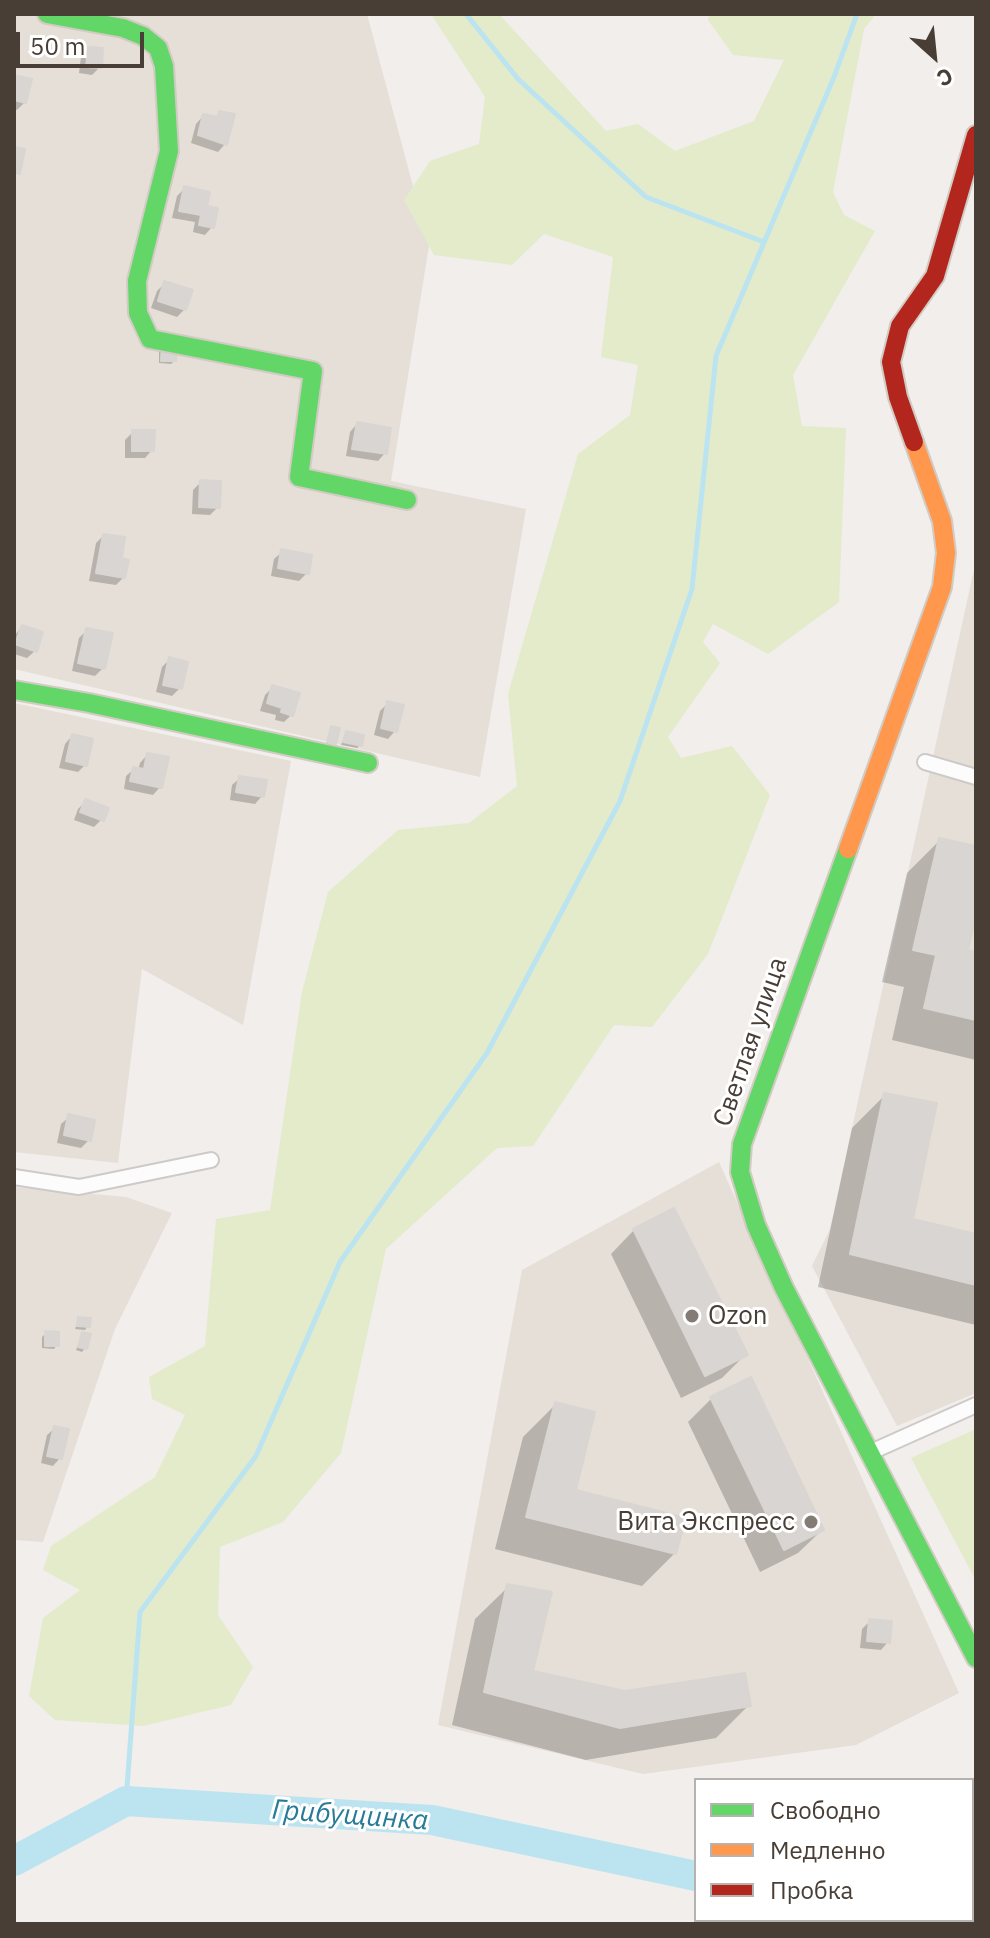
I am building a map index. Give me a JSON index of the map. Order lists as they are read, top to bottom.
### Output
{
  "streets": {
    "street": ["Светлая улица"]
  },
  "water": ["Грибущинка"],
  "places": ["Ozon", "Вита Экспресс"],
  "legend": ["Свободно", "Медленно", "Пробка"],
  "scale_bar": "50 m",
  "north": "bottom right"
}
